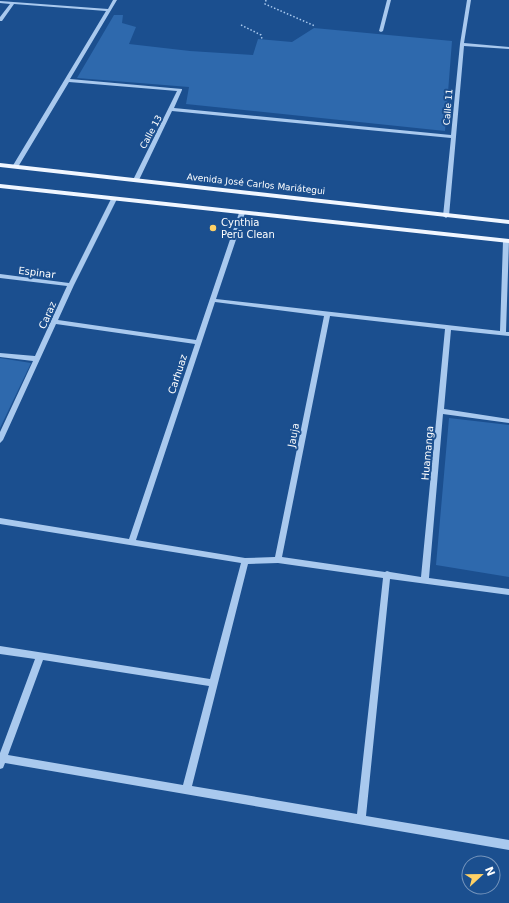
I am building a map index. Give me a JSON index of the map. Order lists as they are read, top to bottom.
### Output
{
  "streets": {
    "main road": ["Avenida José Carlos Mariátegui"],
    "street": [
      "Calle 11",
      "Calle 13",
      "Espinar",
      "Caraz",
      "Carhuaz",
      "Jauja",
      "Huamanga"
    ]
  },
  "crossings": [
    ["Calle 11", "Avenida José Carlos Mariátegui"],
    ["Calle 13", "Avenida José Carlos Mariátegui"],
    ["Avenida José Carlos Mariátegui", "Caraz"],
    ["Avenida José Carlos Mariátegui", "Carhuaz"],
    ["Espinar", "Caraz"]
  ],
  "places": ["Cynthia Perū Clean"],
  "north": "right"
}
